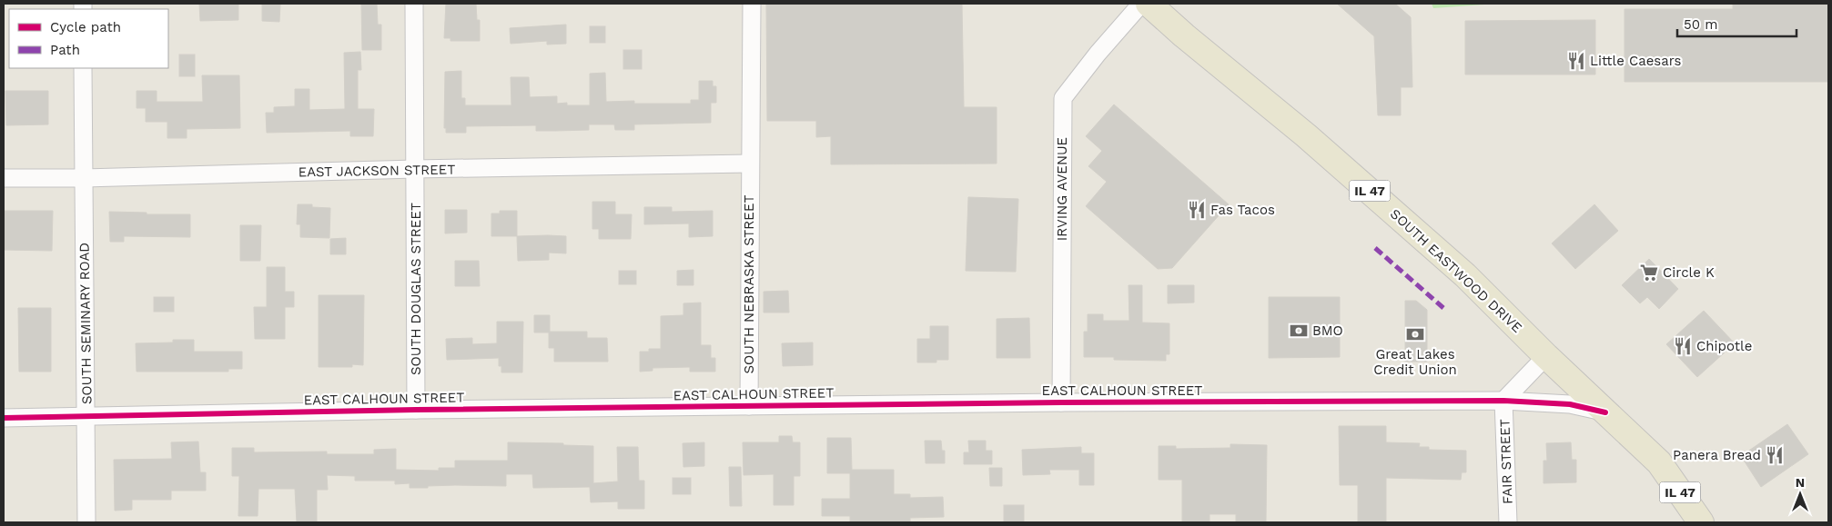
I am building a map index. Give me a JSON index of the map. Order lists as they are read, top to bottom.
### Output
{
  "streets": {
    "main road": ["IL 47", "SOUTH EASTWOOD DRIVE"],
    "street": [
      "EAST JACKSON STREET",
      "IRVING AVENUE",
      "SOUTH NEBRASKA STREET",
      "SOUTH DOUGLAS STREET",
      "SOUTH SEMINARY ROAD",
      "EAST CALHOUN STREET",
      "FAIR STREET"
    ]
  },
  "crossings": [
    ["EAST JACKSON STREET", "SOUTH NEBRASKA STREET"],
    ["EAST JACKSON STREET", "SOUTH DOUGLAS STREET"],
    ["EAST JACKSON STREET", "SOUTH SEMINARY ROAD"],
    ["IRVING AVENUE", "EAST CALHOUN STREET"],
    ["SOUTH EASTWOOD DRIVE", "EAST CALHOUN STREET"],
    ["SOUTH NEBRASKA STREET", "EAST CALHOUN STREET"],
    ["SOUTH DOUGLAS STREET", "EAST CALHOUN STREET"],
    ["SOUTH SEMINARY ROAD", "EAST CALHOUN STREET"],
    ["EAST CALHOUN STREET", "FAIR STREET"]
  ],
  "places": {
    "restaurant": [
      "Little Caesars",
      "Fas Tacos",
      "Chipotle",
      "Panera Bread"
    ],
    "supermarket": ["Circle K"],
    "bank": ["BMO", "Great Lakes Credit Union"]
  },
  "legend": ["Cycle path", "Path"],
  "scale_bar": "50 m",
  "north": "top"
}
